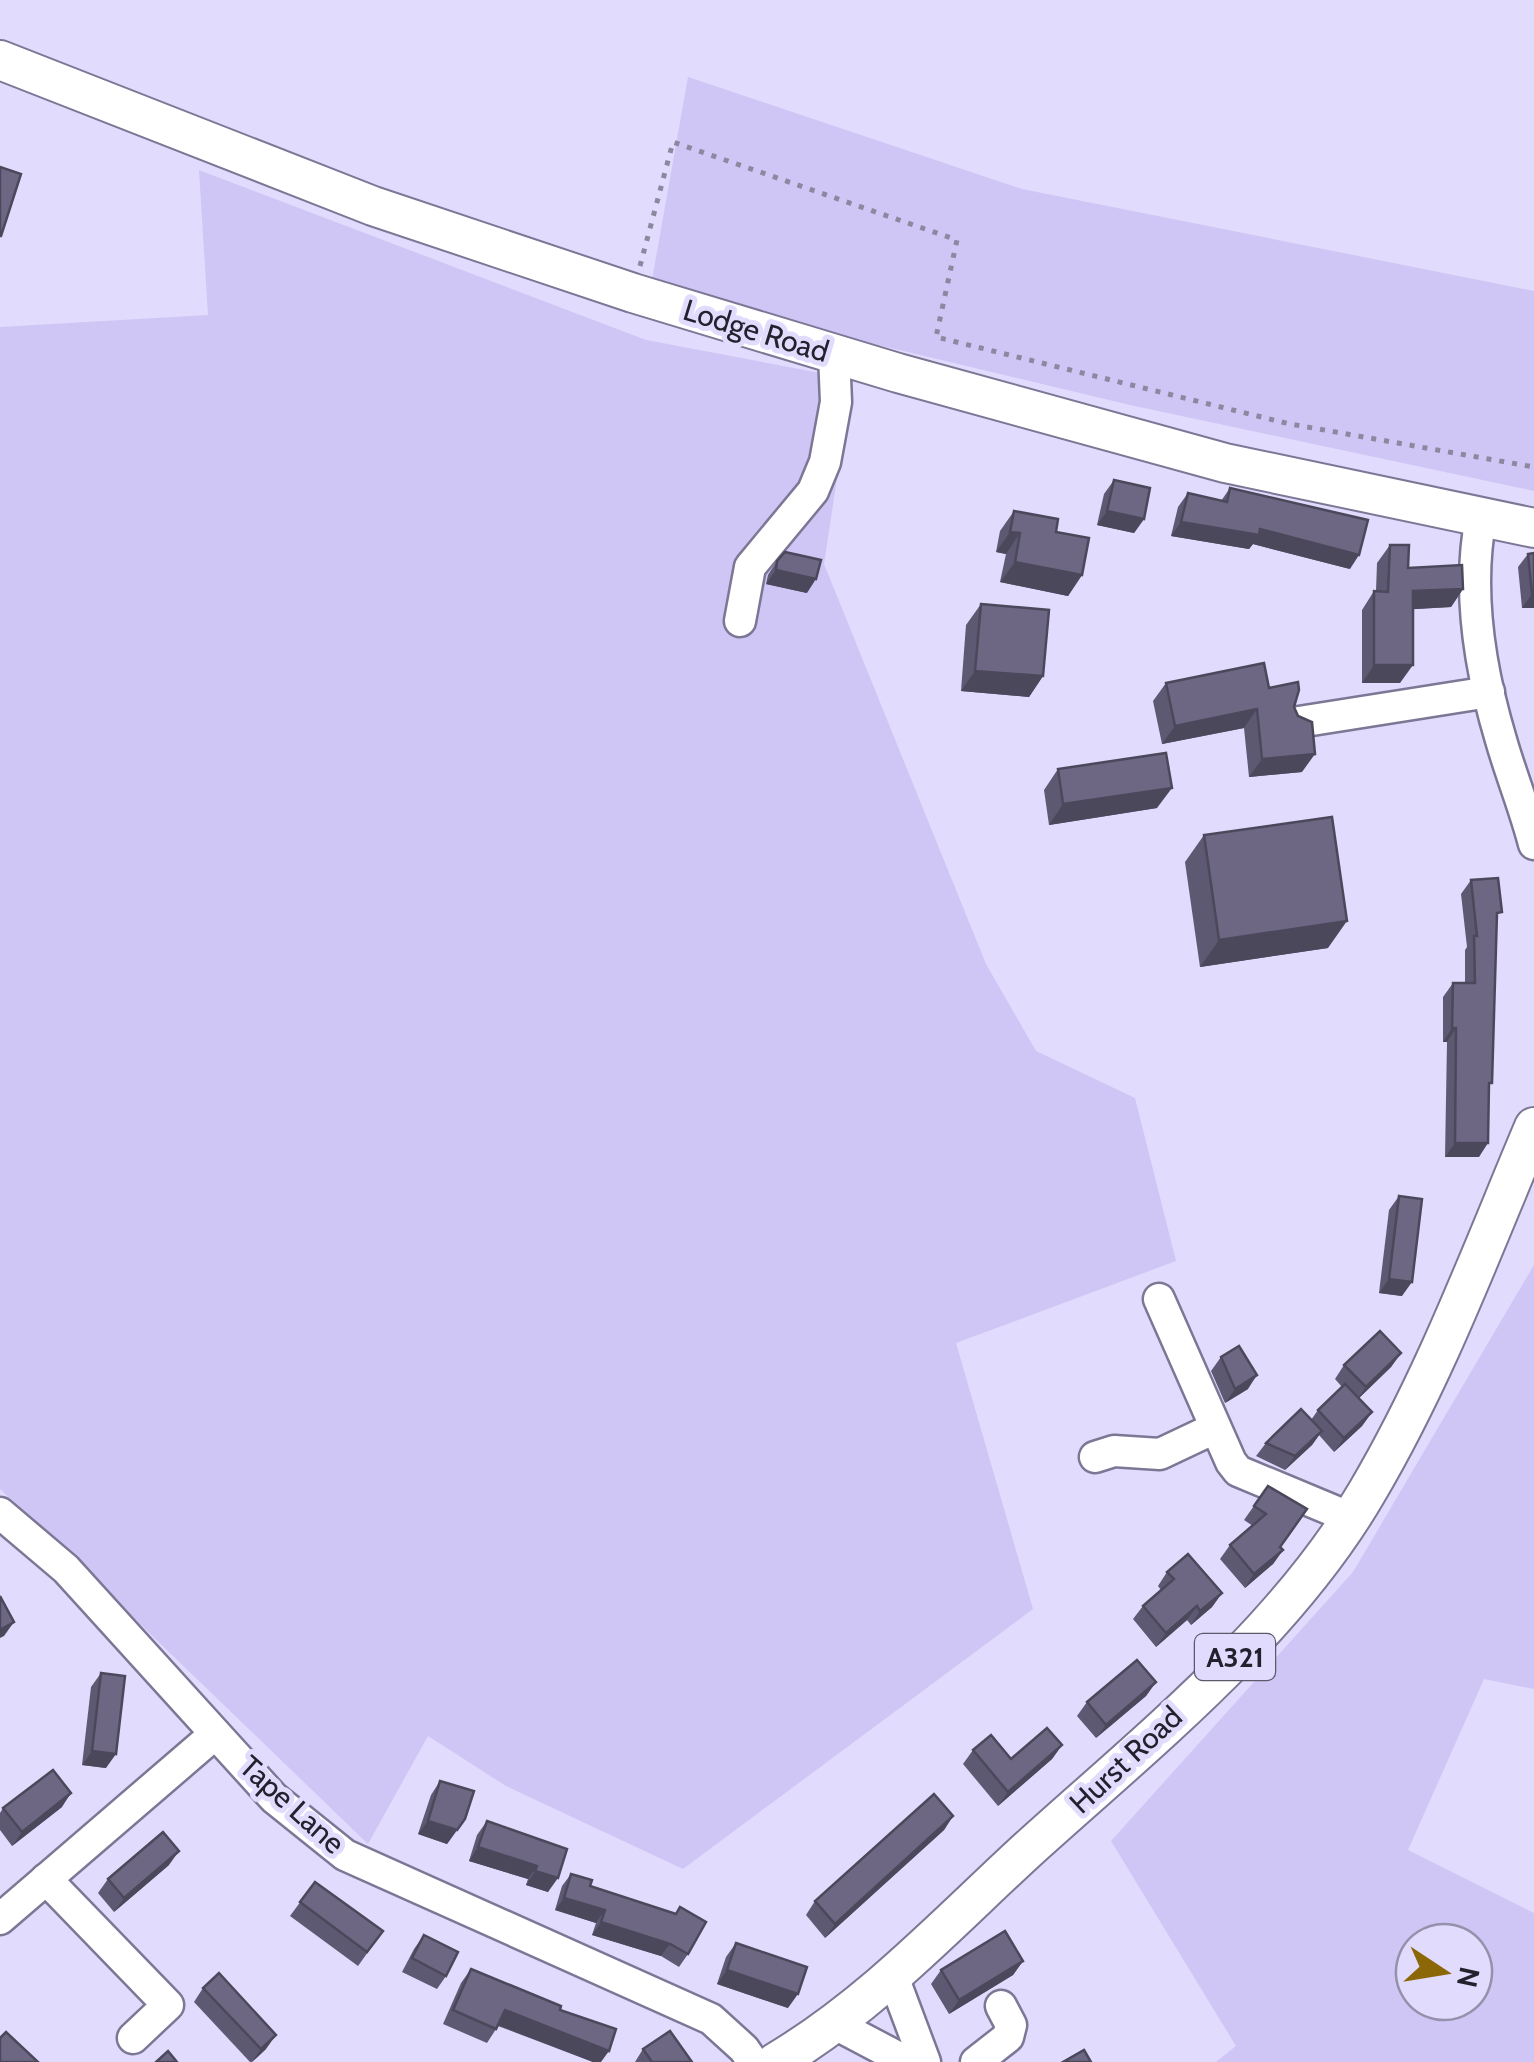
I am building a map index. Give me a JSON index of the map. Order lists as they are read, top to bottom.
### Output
{
  "streets": {
    "main road": ["Lodge Road", "A321", "Hurst Road"],
    "street": ["Tape Lane"]
  },
  "north": "right"
}
